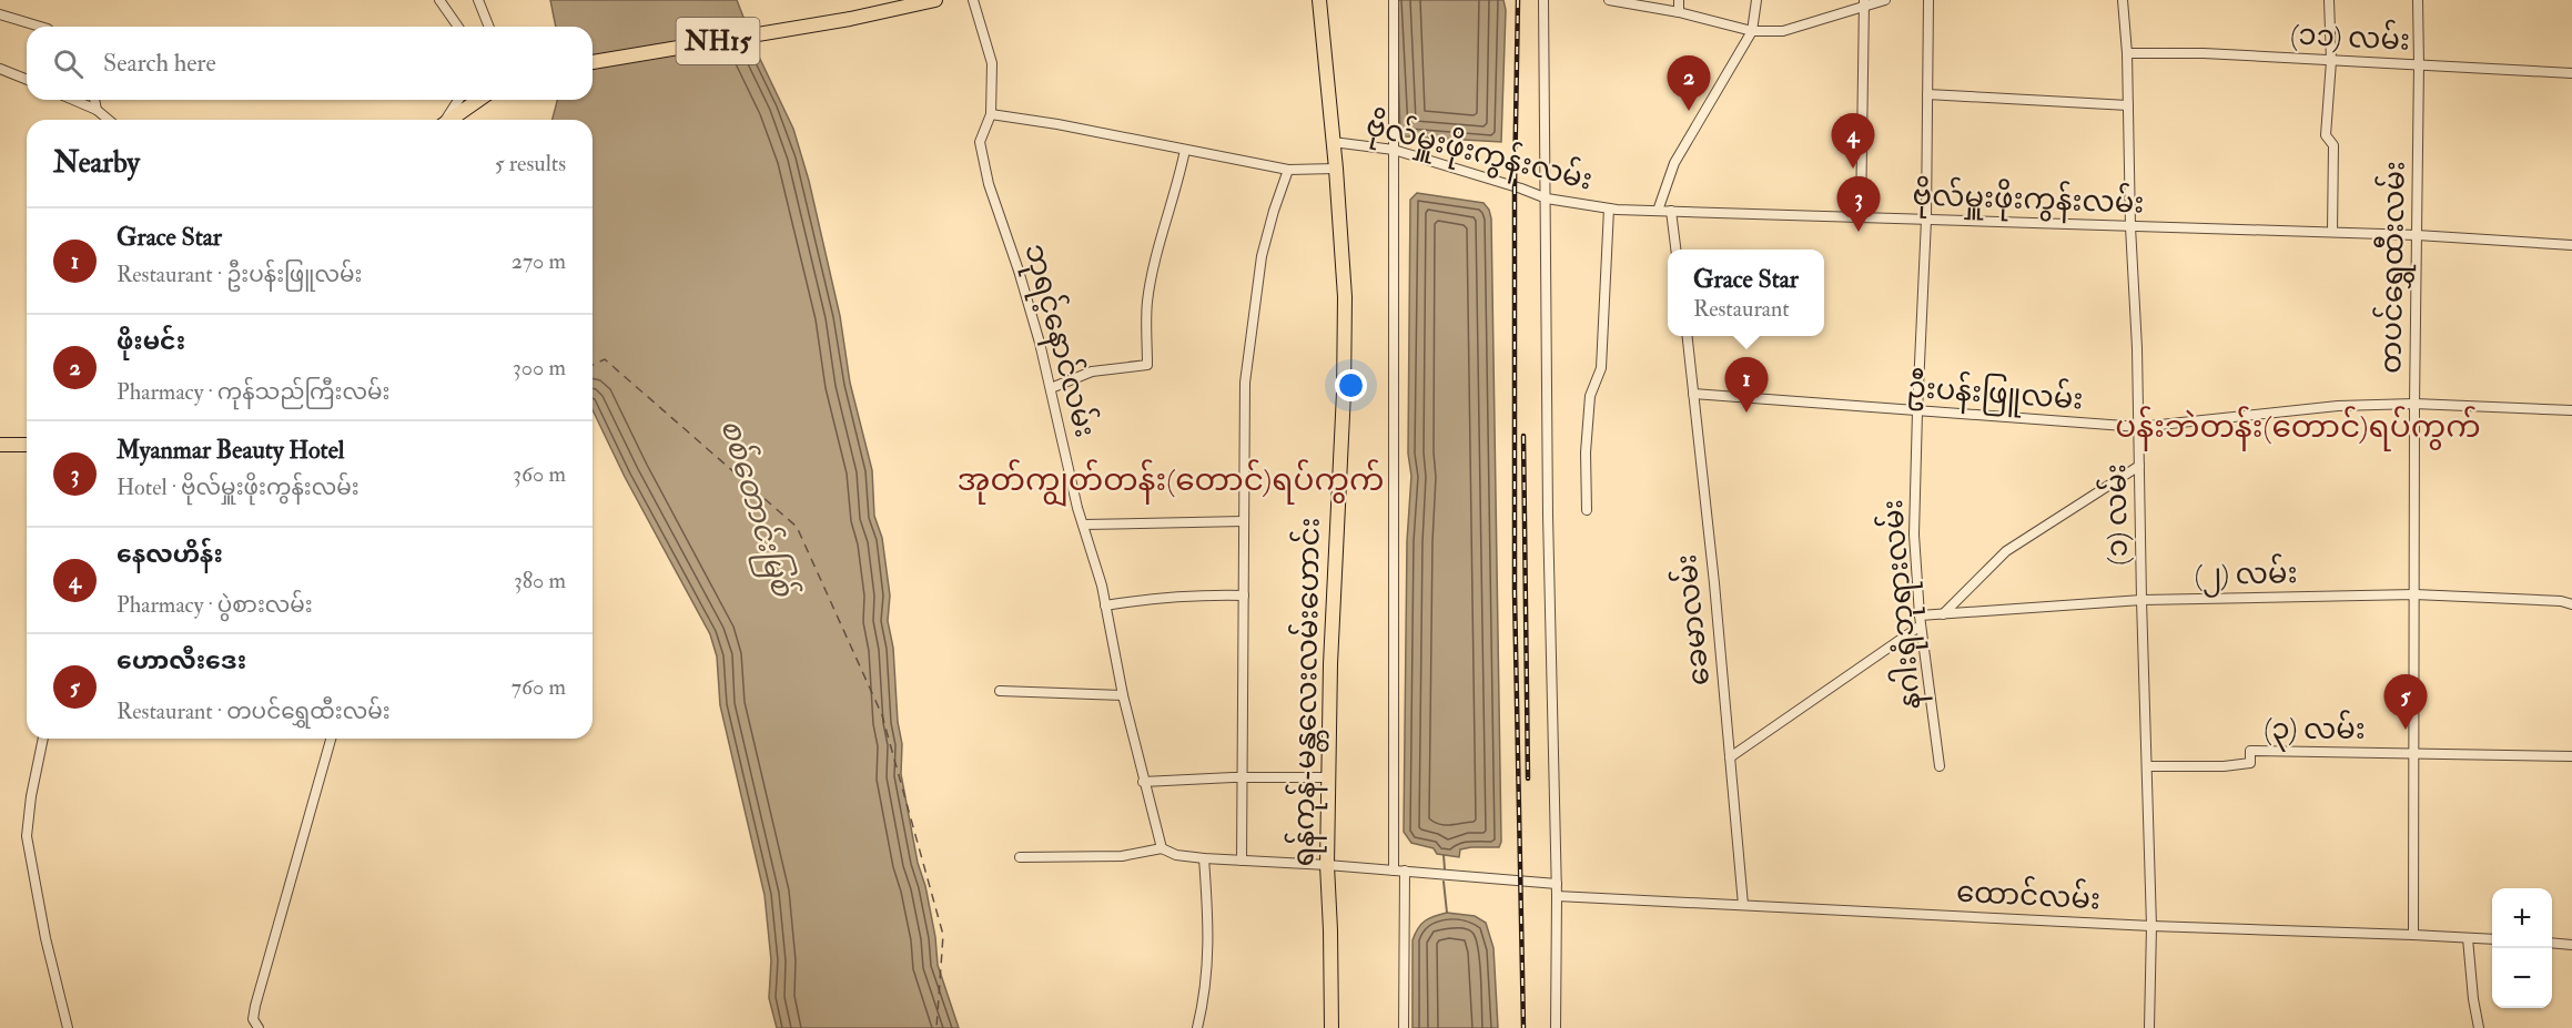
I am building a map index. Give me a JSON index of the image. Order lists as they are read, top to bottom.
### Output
{
  "streets": {
    "highway": ["NH15", "ရန်ကုန်-မန္တလေးလမ်းဟောင်း"],
    "street": [
      "(၁၁) လမ်း",
      "ဗိုလ်မှူးဖိုးကွန်းလမ်း",
      "တပင်ရွှေထီးလမ်း",
      "ဘုရင့်နောင်လမ်း",
      "ဦးပန်းဖြူလမ်း",
      "(၁) လမ်း",
      "(၂) လမ်း",
      "နဂါးရုံဘုရားလမ်း",
      "ခေမာလမ်း",
      "(၃) လမ်း",
      "ထောင်လမ်း"
    ]
  },
  "crossings": [
    ["(၁၁) လမ်း", "တပင်ရွှေထီးလမ်း"],
    ["(၁၁) လမ်း", "(၁) လမ်း"],
    ["ဗိုလ်မှူးဖိုးကွန်းလမ်း", "တပင်ရွှေထီးလမ်း"],
    ["ဗိုလ်မှူးဖိုးကွန်းလမ်း", "(၁) လမ်း"],
    ["ဗိုလ်မှူးဖိုးကွန်းလမ်း", "နဂါးရုံဘုရားလမ်း"],
    ["ဗိုလ်မှူးဖိုးကွန်းလမ်း", "ရန်ကုန်-မန္တလေးလမ်းဟောင်း"],
    ["တပင်ရွှေထီးလမ်း", "ဦးပန်းဖြူလမ်း"],
    ["တပင်ရွှေထီးလမ်း", "(၂) လမ်း"],
    ["တပင်ရွှေထီးလမ်း", "(၃) လမ်း"],
    ["တပင်ရွှေထီးလမ်း", "ထောင်လမ်း"],
    ["ဦးပန်းဖြူလမ်း", "(၁) လမ်း"],
    ["ဦးပန်းဖြူလမ်း", "နဂါးရုံဘုရားလမ်း"],
    ["ဦးပန်းဖြူလမ်း", "ခေမာလမ်း"],
    ["(၁) လမ်း", "(၂) လမ်း"],
    ["(၁) လမ်း", "(၃) လမ်း"],
    ["(၁) လမ်း", "ထောင်လမ်း"],
    ["(၂) လမ်း", "နဂါးရုံဘုရားလမ်း"],
    ["ခေမာလမ်း", "ထောင်လမ်း"]
  ],
  "districts": ["ပန်းဘဲတန်း(တောင်)ရပ်ကွက်", "အုတ်ကျွတ်တန်း(တောင်)ရပ်ကွက်"],
  "water": ["စစ်တောင်းမြစ်"],
  "page": {
    "search": "Search here",
    "pins": [
      "2",
      "4",
      "3",
      "1",
      "5"
    ],
    "heading": ["Nearby", "5 results"],
    "list": [
      {
        "mark": "1",
        "name": "Grace Star",
        "note": "Restaurant · ဦးပန်းဖြူလမ်း",
        "value": "270 m"
      },
      {
        "mark": "2",
        "name": "ဖိုးမင်း",
        "note": "Pharmacy · ကုန်သည်ကြီးလမ်း",
        "value": "300 m"
      },
      {
        "mark": "3",
        "name": "Myanmar Beauty Hotel",
        "note": "Hotel · ဗိုလ်မှူးဖိုးကွန်းလမ်း",
        "value": "360 m"
      },
      {
        "mark": "4",
        "name": "နေလဟိန်း",
        "note": "Pharmacy · ပွဲစားလမ်း",
        "value": "380 m"
      },
      {
        "mark": "5",
        "name": "ဟောလီးဒေး",
        "note": "Restaurant · တပင်ရွှေထီးလမ်း",
        "value": "760 m"
      }
    ],
    "popup": ["Grace Star", "Restaurant"],
    "map_buttons": ["+", "−"]
  }
}
